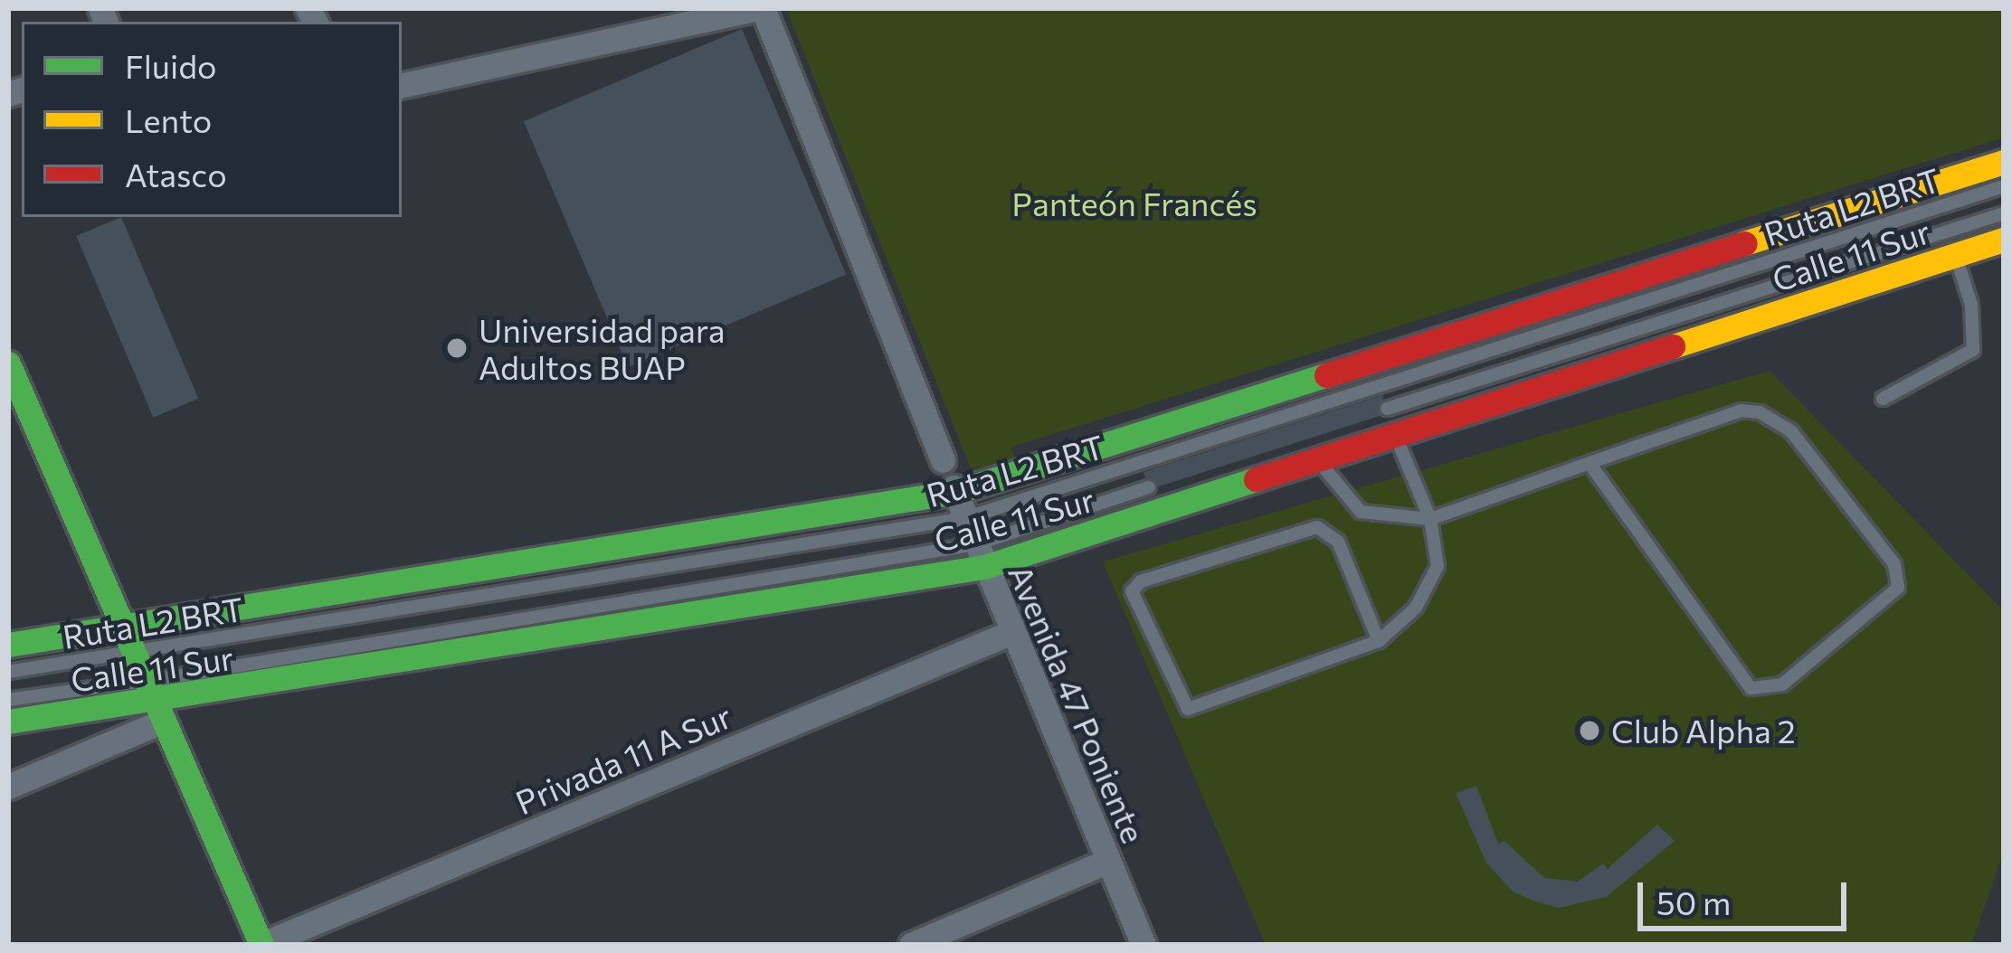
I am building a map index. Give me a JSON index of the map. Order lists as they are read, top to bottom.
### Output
{
  "streets": {
    "main road": ["Calle 11 Sur"],
    "street": ["Avenida 47 Poniente", "Privada 11 A Sur"],
    "lane": ["Ruta L2 BRT"]
  },
  "crossings": [
    ["Ruta L2 BRT", "Calle 11 Sur"],
    ["Ruta L2 BRT", "Avenida 47 Poniente"],
    ["Calle 11 Sur", "Avenida 47 Poniente"],
    ["Avenida 47 Poniente", "Privada 11 A Sur"]
  ],
  "parks": ["Panteón Francés"],
  "places": ["Universidad para Adultos BUAP", "Club Alpha 2"],
  "legend": ["Fluido", "Lento", "Atasco"],
  "scale_bar": "50 m"
}
